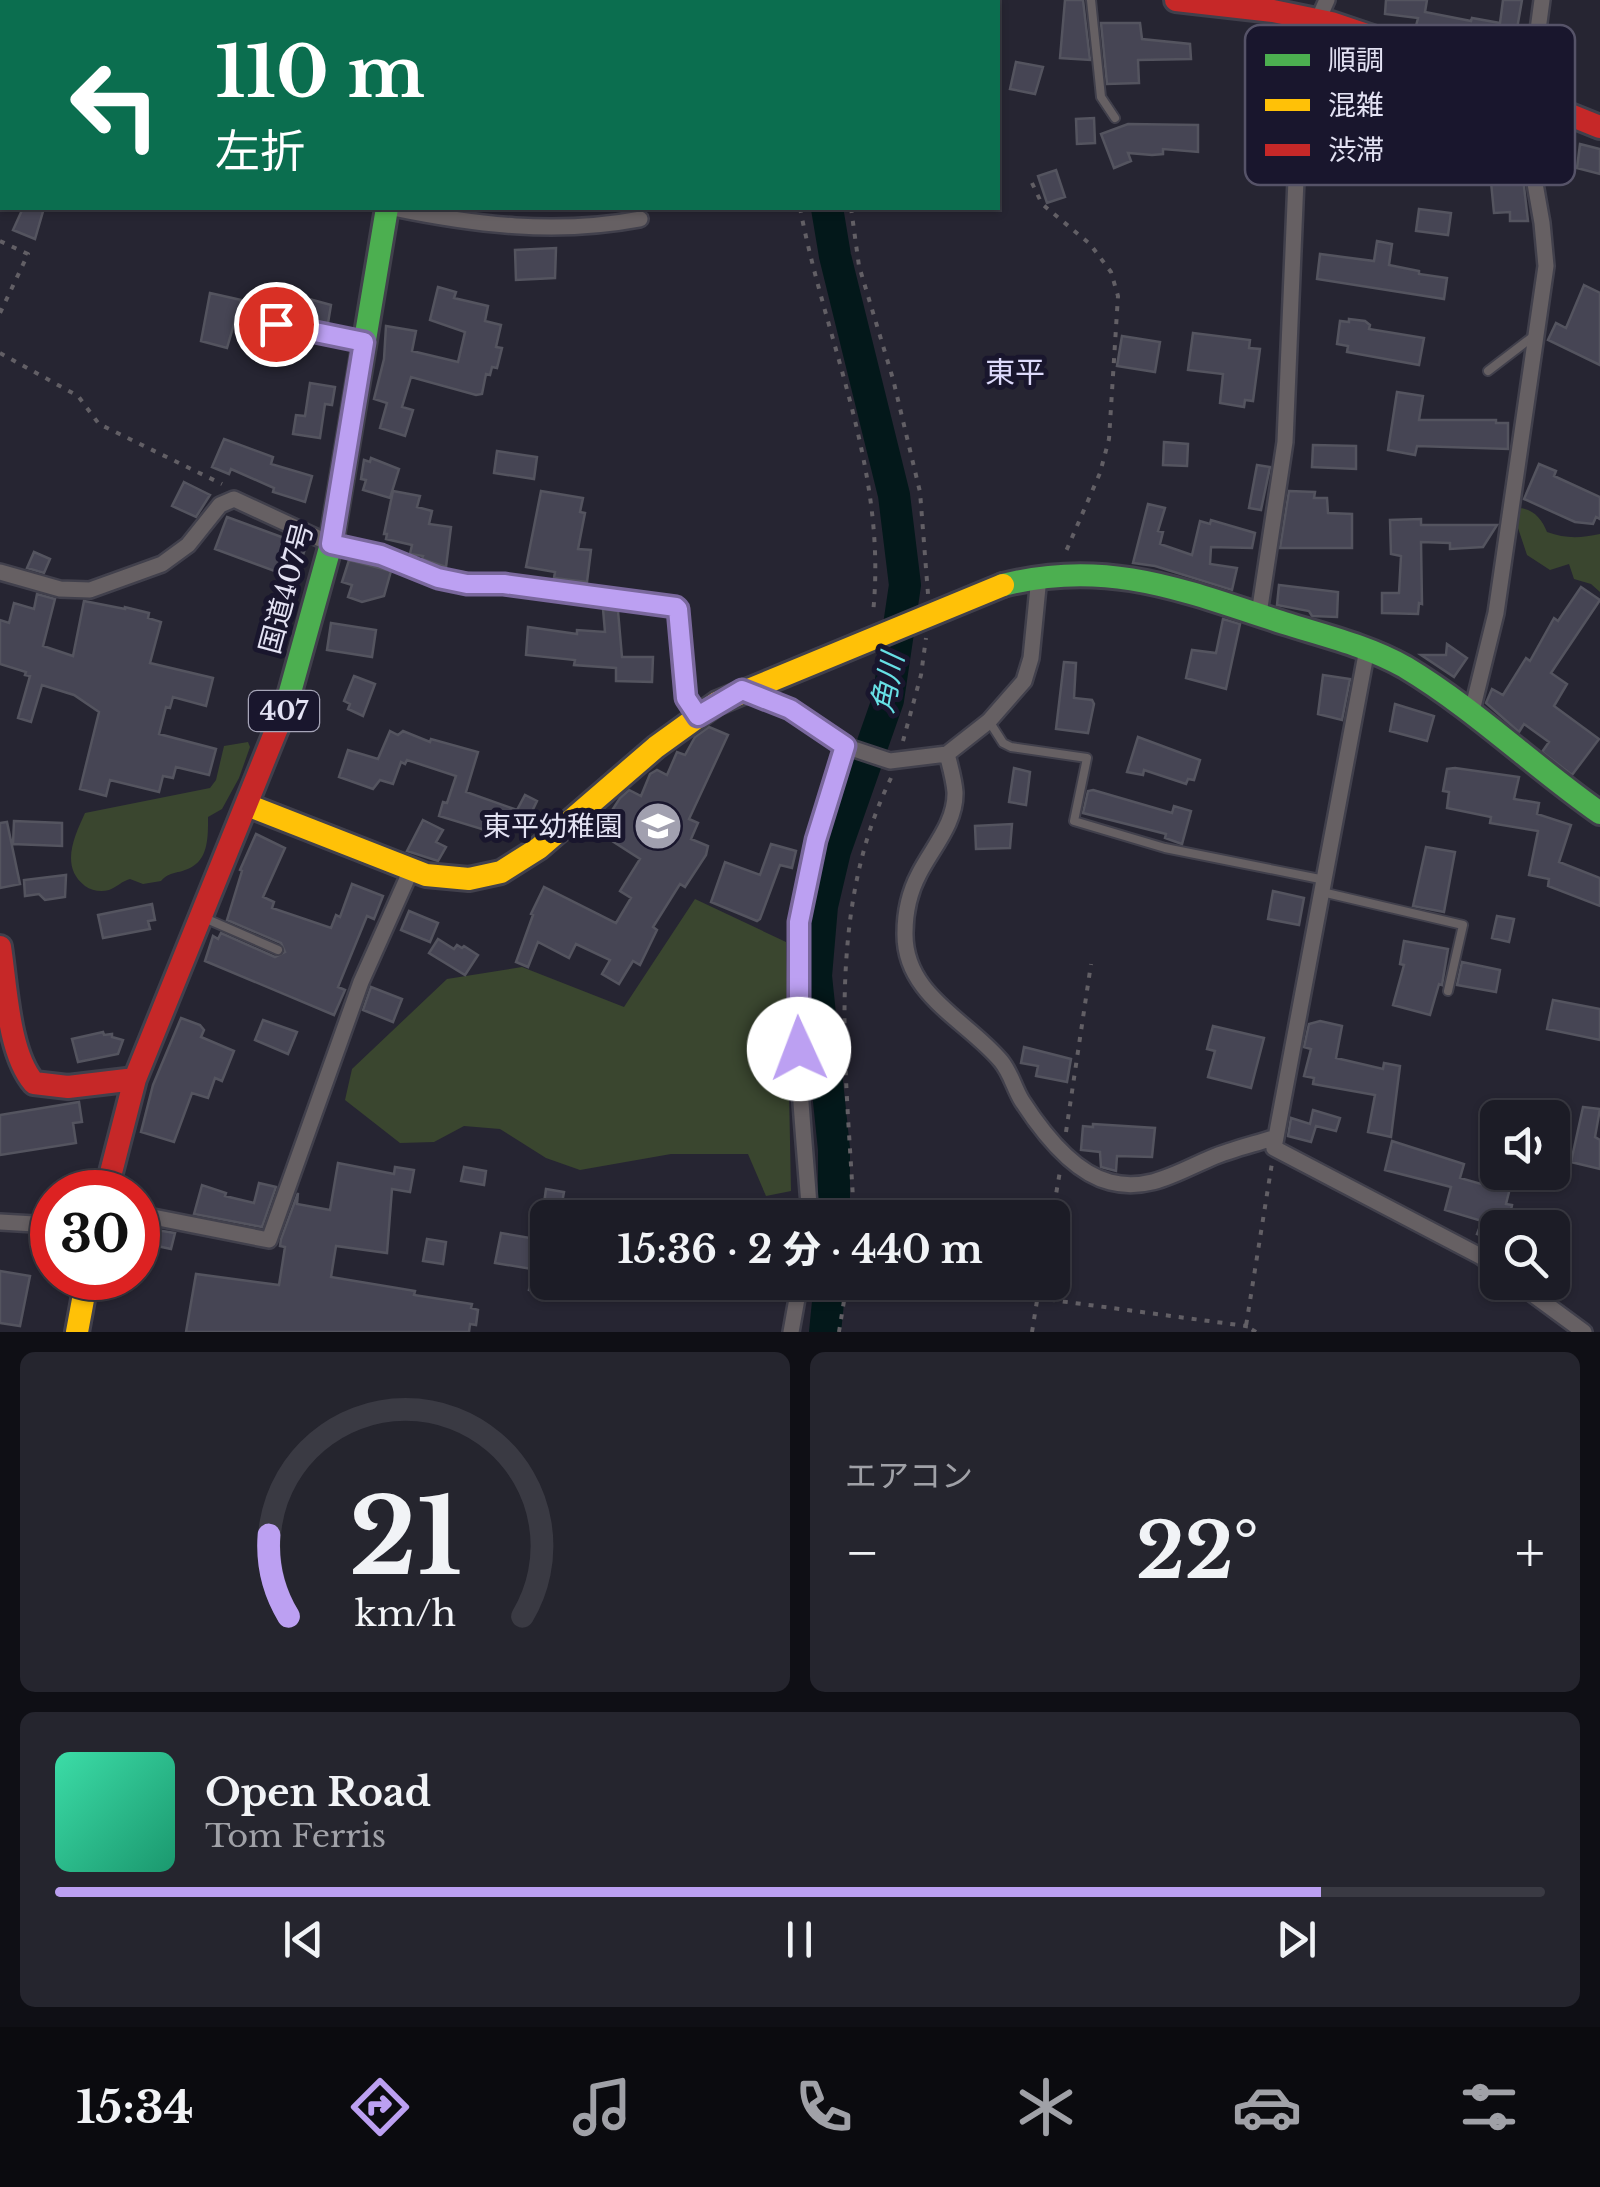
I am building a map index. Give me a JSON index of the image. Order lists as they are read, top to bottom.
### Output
{
  "streets": {
    "main road": ["国道407号", "407"]
  },
  "districts": ["東平"],
  "water": ["角川"],
  "places": {
    "school or university": ["東平幼稚園"]
  },
  "legend": ["順調", "混雑", "渋滞"],
  "page": {
    "turn": ["110 m", "左折"],
    "limit": "30",
    "trip": "15:36 · 2 分 · 440 m",
    "tile": "エアコン",
    "heat": ["−", "22°", "+"],
    "song": ["Open Road", "Tom Ferris"],
    "tabs": "15:34",
    "gauge": ["21", "km/h"]
  }
}
